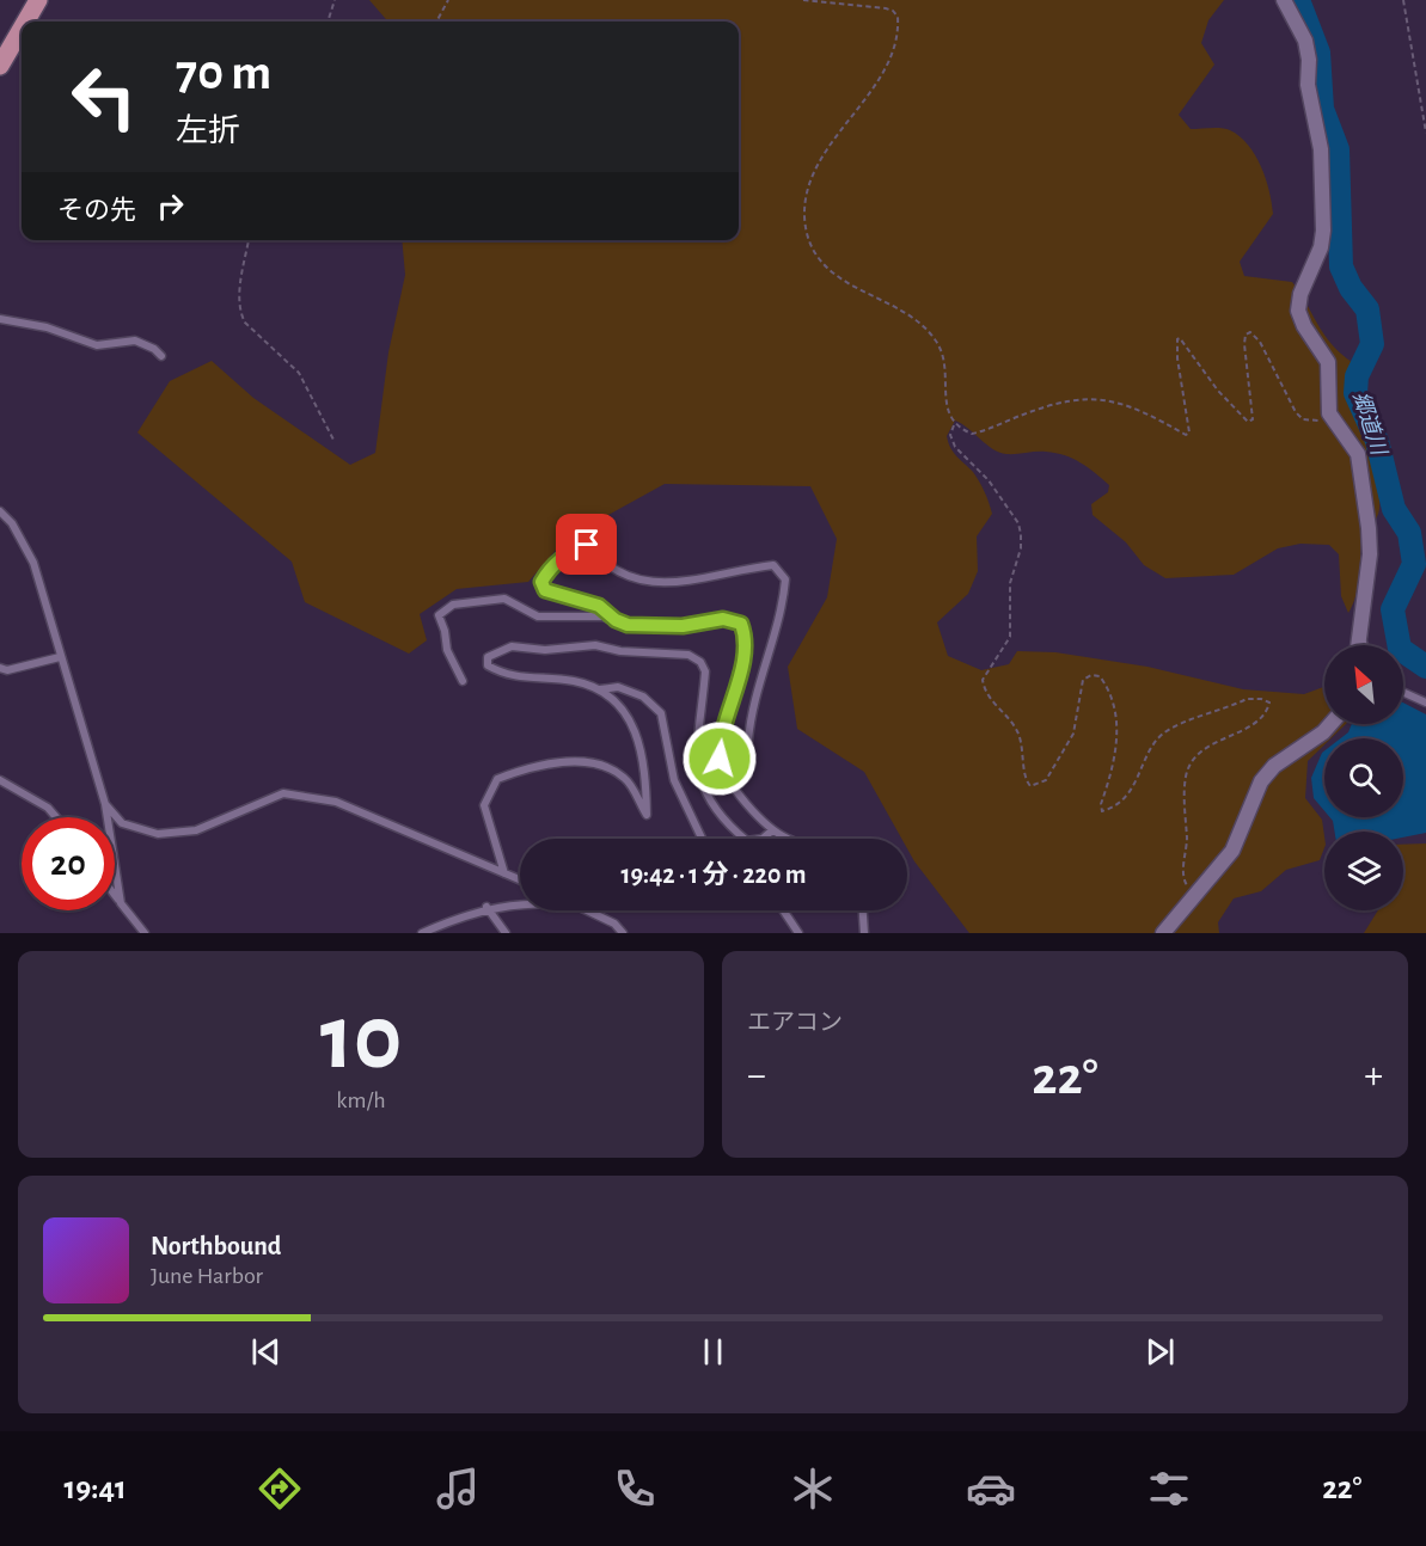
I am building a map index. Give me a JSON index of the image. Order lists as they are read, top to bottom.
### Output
{
  "water": ["郷道川"],
  "north": "top left",
  "page": {
    "turn": ["70 m", "左折"],
    "then": "その先",
    "limit": "20",
    "trip": "19:42 · 1 分 · 220 m",
    "tile": [
      ["10", "km/h"],
      "エアコン"
    ],
    "heat": ["−", "22°", "+"],
    "song": ["Northbound", "June Harbor"],
    "tabs": ["19:41", "22°"]
  }
}
